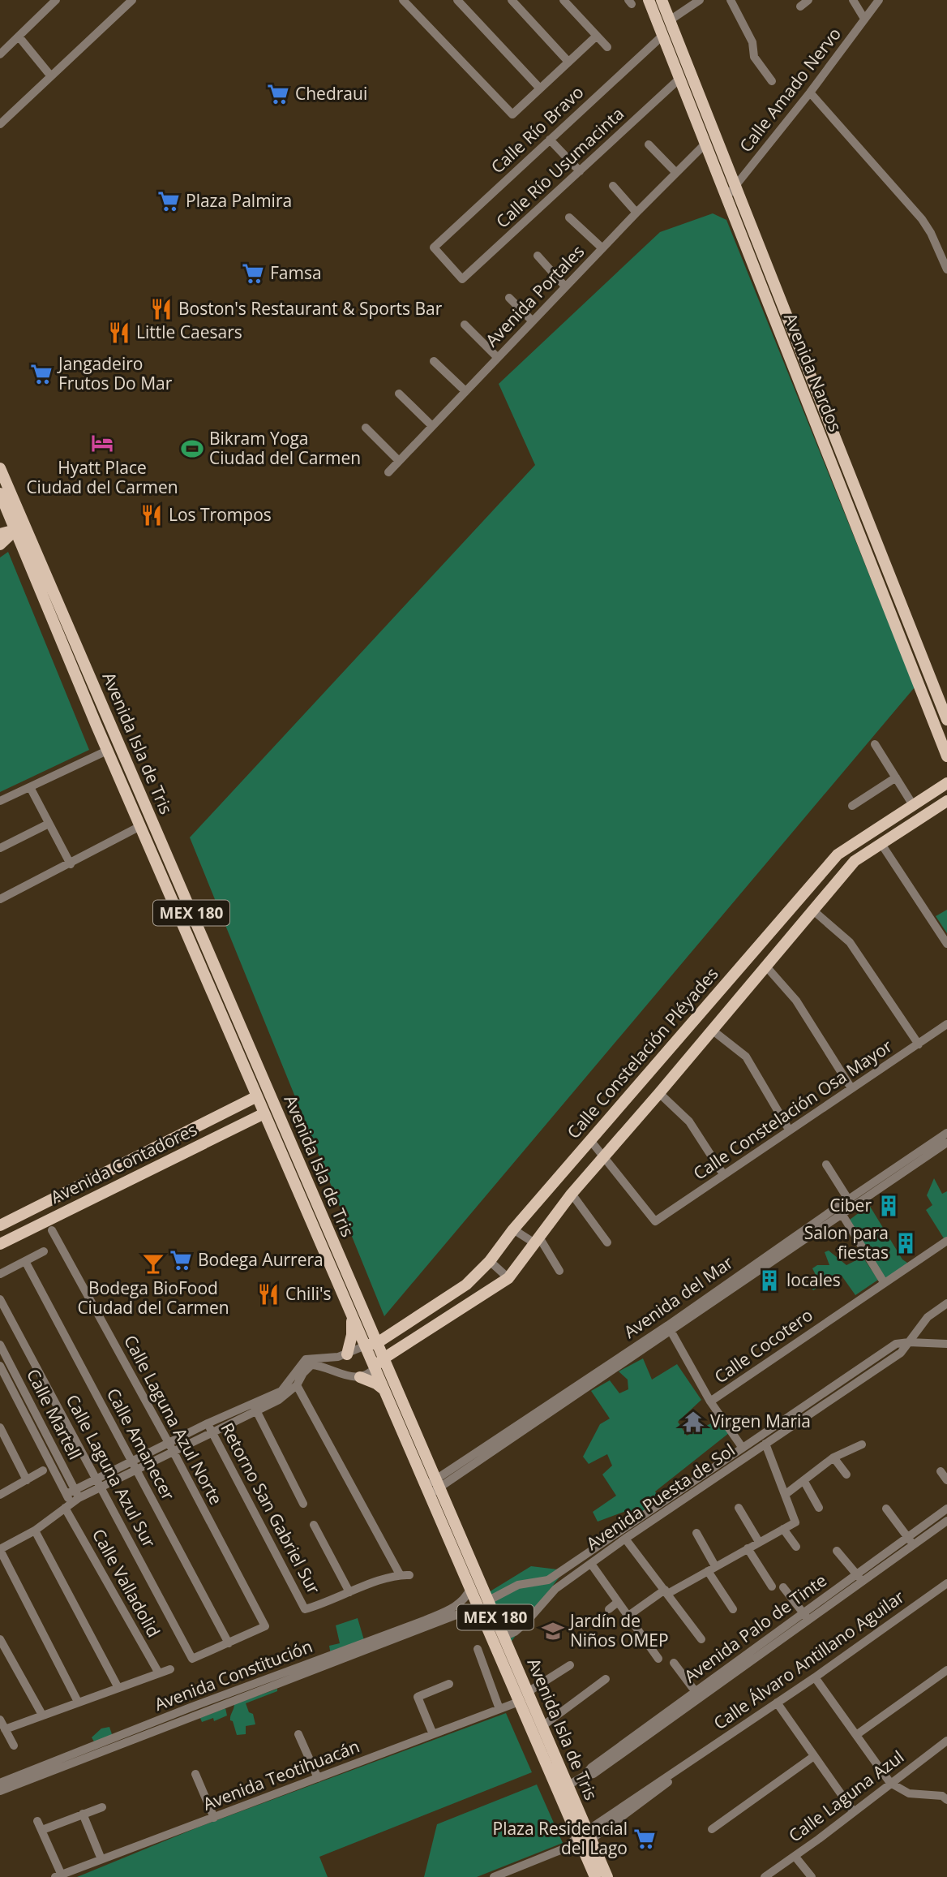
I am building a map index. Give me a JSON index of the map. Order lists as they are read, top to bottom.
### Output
{
  "streets": {
    "main road": [
      "Avenida Nardos",
      "Avenida Isla de Tris",
      "MEX 180",
      "Calle Constelación Pléyades",
      "Avenida Contadores"
    ],
    "street": [
      "Calle Amado Nervo",
      "Calle Río Bravo",
      "Calle Río Usumacinta",
      "Avenida Portales",
      "Calle Constelación Osa Mayor",
      "Avenida del Mar",
      "Calle Cocotero",
      "Calle Martell",
      "Calle Laguna Azul Norte",
      "Calle Amanecer",
      "Calle Laguna Azul Sur",
      "Avenida Puesta de Sol",
      "Retorno San Gabriel Sur",
      "Calle Valladolid",
      "Avenida Palo de Tinte",
      "Calle Álvaro Antillano Aguilar",
      "Avenida Constitución",
      "Avenida Teotihuacán",
      "Calle Laguna Azul"
    ]
  },
  "crossings": [
    ["Calle Amado Nervo", "Avenida Nardos"],
    ["Calle Río Bravo", "Calle Río Usumacinta"],
    ["Calle Río Bravo", "Avenida Nardos"],
    ["Calle Río Usumacinta", "Avenida Nardos"],
    ["Avenida Portales", "Avenida Nardos"],
    ["Avenida Isla de Tris", "Calle Constelación Pléyades"],
    ["Avenida Isla de Tris", "Avenida Contadores"],
    ["Avenida Isla de Tris", "Avenida del Mar"],
    ["Avenida Isla de Tris", "Avenida Puesta de Sol"],
    ["Avenida Isla de Tris", "Avenida Palo de Tinte"],
    ["Avenida Isla de Tris", "Calle Álvaro Antillano Aguilar"],
    ["Avenida Isla de Tris", "Avenida Constitución"],
    ["Avenida Isla de Tris", "Avenida Teotihuacán"],
    ["Calle Martell", "Calle Valladolid"],
    ["Calle Laguna Azul Norte", "Calle Amanecer"],
    ["Calle Laguna Azul Norte", "Calle Laguna Azul Sur"],
    ["Calle Amanecer", "Calle Laguna Azul Sur"],
    ["Avenida Puesta de Sol", "Avenida Constitución"]
  ],
  "places": {
    "supermarket": [
      "Chedraui",
      "Plaza Palmira",
      "Famsa",
      "Jangadeiro Frutos Do Mar",
      "Bodega Aurrera",
      "Plaza Residencial del Lago"
    ],
    "restaurant": [
      "Boston's Restaurant & Sports Bar",
      "Little Caesars",
      "Los Trompos",
      "Chili's"
    ],
    "hotel": ["Hyatt Place Ciudad del Carmen"],
    "sports": ["Bikram Yoga Ciudad del Carmen"],
    "building": ["Ciber", "Salon para fiestas", "locales"],
    "bar": ["Bodega BioFood Ciudad del Carmen"],
    "temple": ["Virgen Maria"],
    "school or university": ["Jardín de Niños OMEP"]
  }
}
